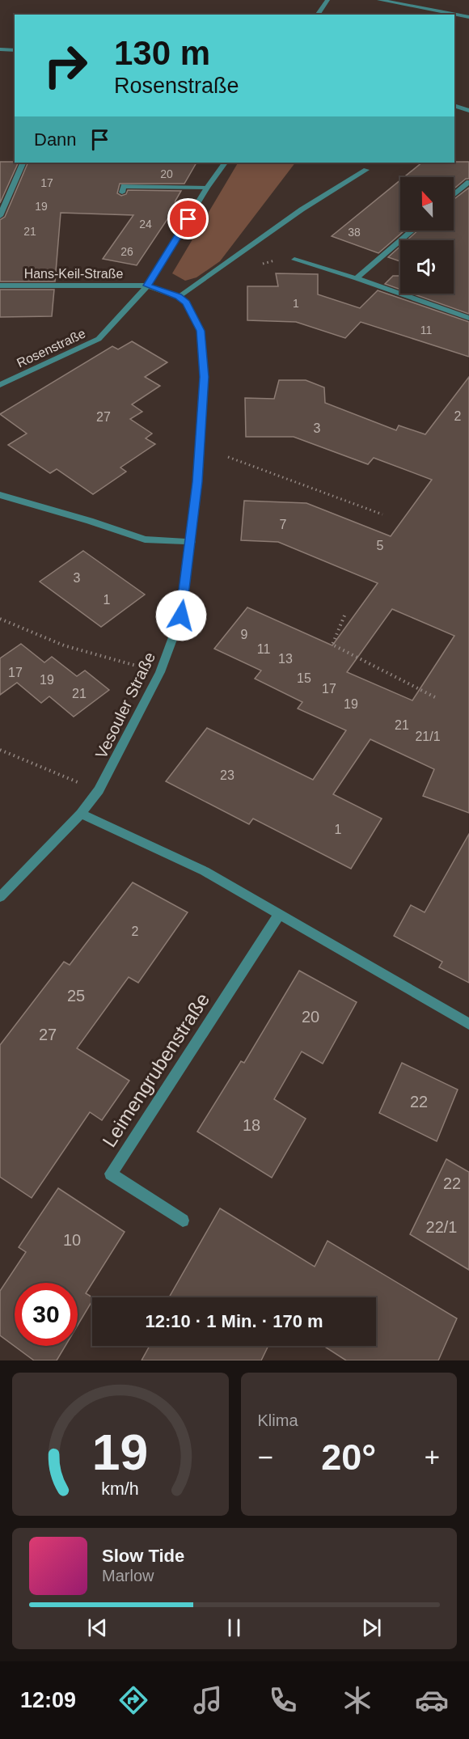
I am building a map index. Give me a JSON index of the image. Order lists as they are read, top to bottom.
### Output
{
  "streets": {
    "street": [
      "Hans-Keil-Straße",
      "Rosenstraße",
      "Vesouler Straße",
      "Leimengrubenstraße"
    ]
  },
  "crossings": [
    ["Hans-Keil-Straße", "Rosenstraße"]
  ],
  "house_numbers": [
    "20",
    "17",
    "19",
    "24",
    "21",
    "38",
    "26",
    "1",
    "11",
    "2",
    "27",
    "3",
    "7",
    "5",
    "3",
    "1",
    "9",
    "11",
    "13",
    "17",
    "15",
    "19",
    "17",
    "21",
    "19",
    "21",
    "21/1",
    "23",
    "1",
    "2",
    "25",
    "20",
    "27",
    "22",
    "18",
    "22",
    "22/1",
    "10"
  ],
  "north": "top",
  "page": {
    "turn": ["130 m", "Rosenstraße"],
    "then": "Dann",
    "limit": "30",
    "trip": "12:10 · 1 Min. · 170 m",
    "tile": "Klima",
    "heat": ["−", "20°", "+"],
    "song": ["Slow Tide", "Marlow"],
    "tabs": "12:09",
    "gauge": ["19", "km/h"]
  }
}
